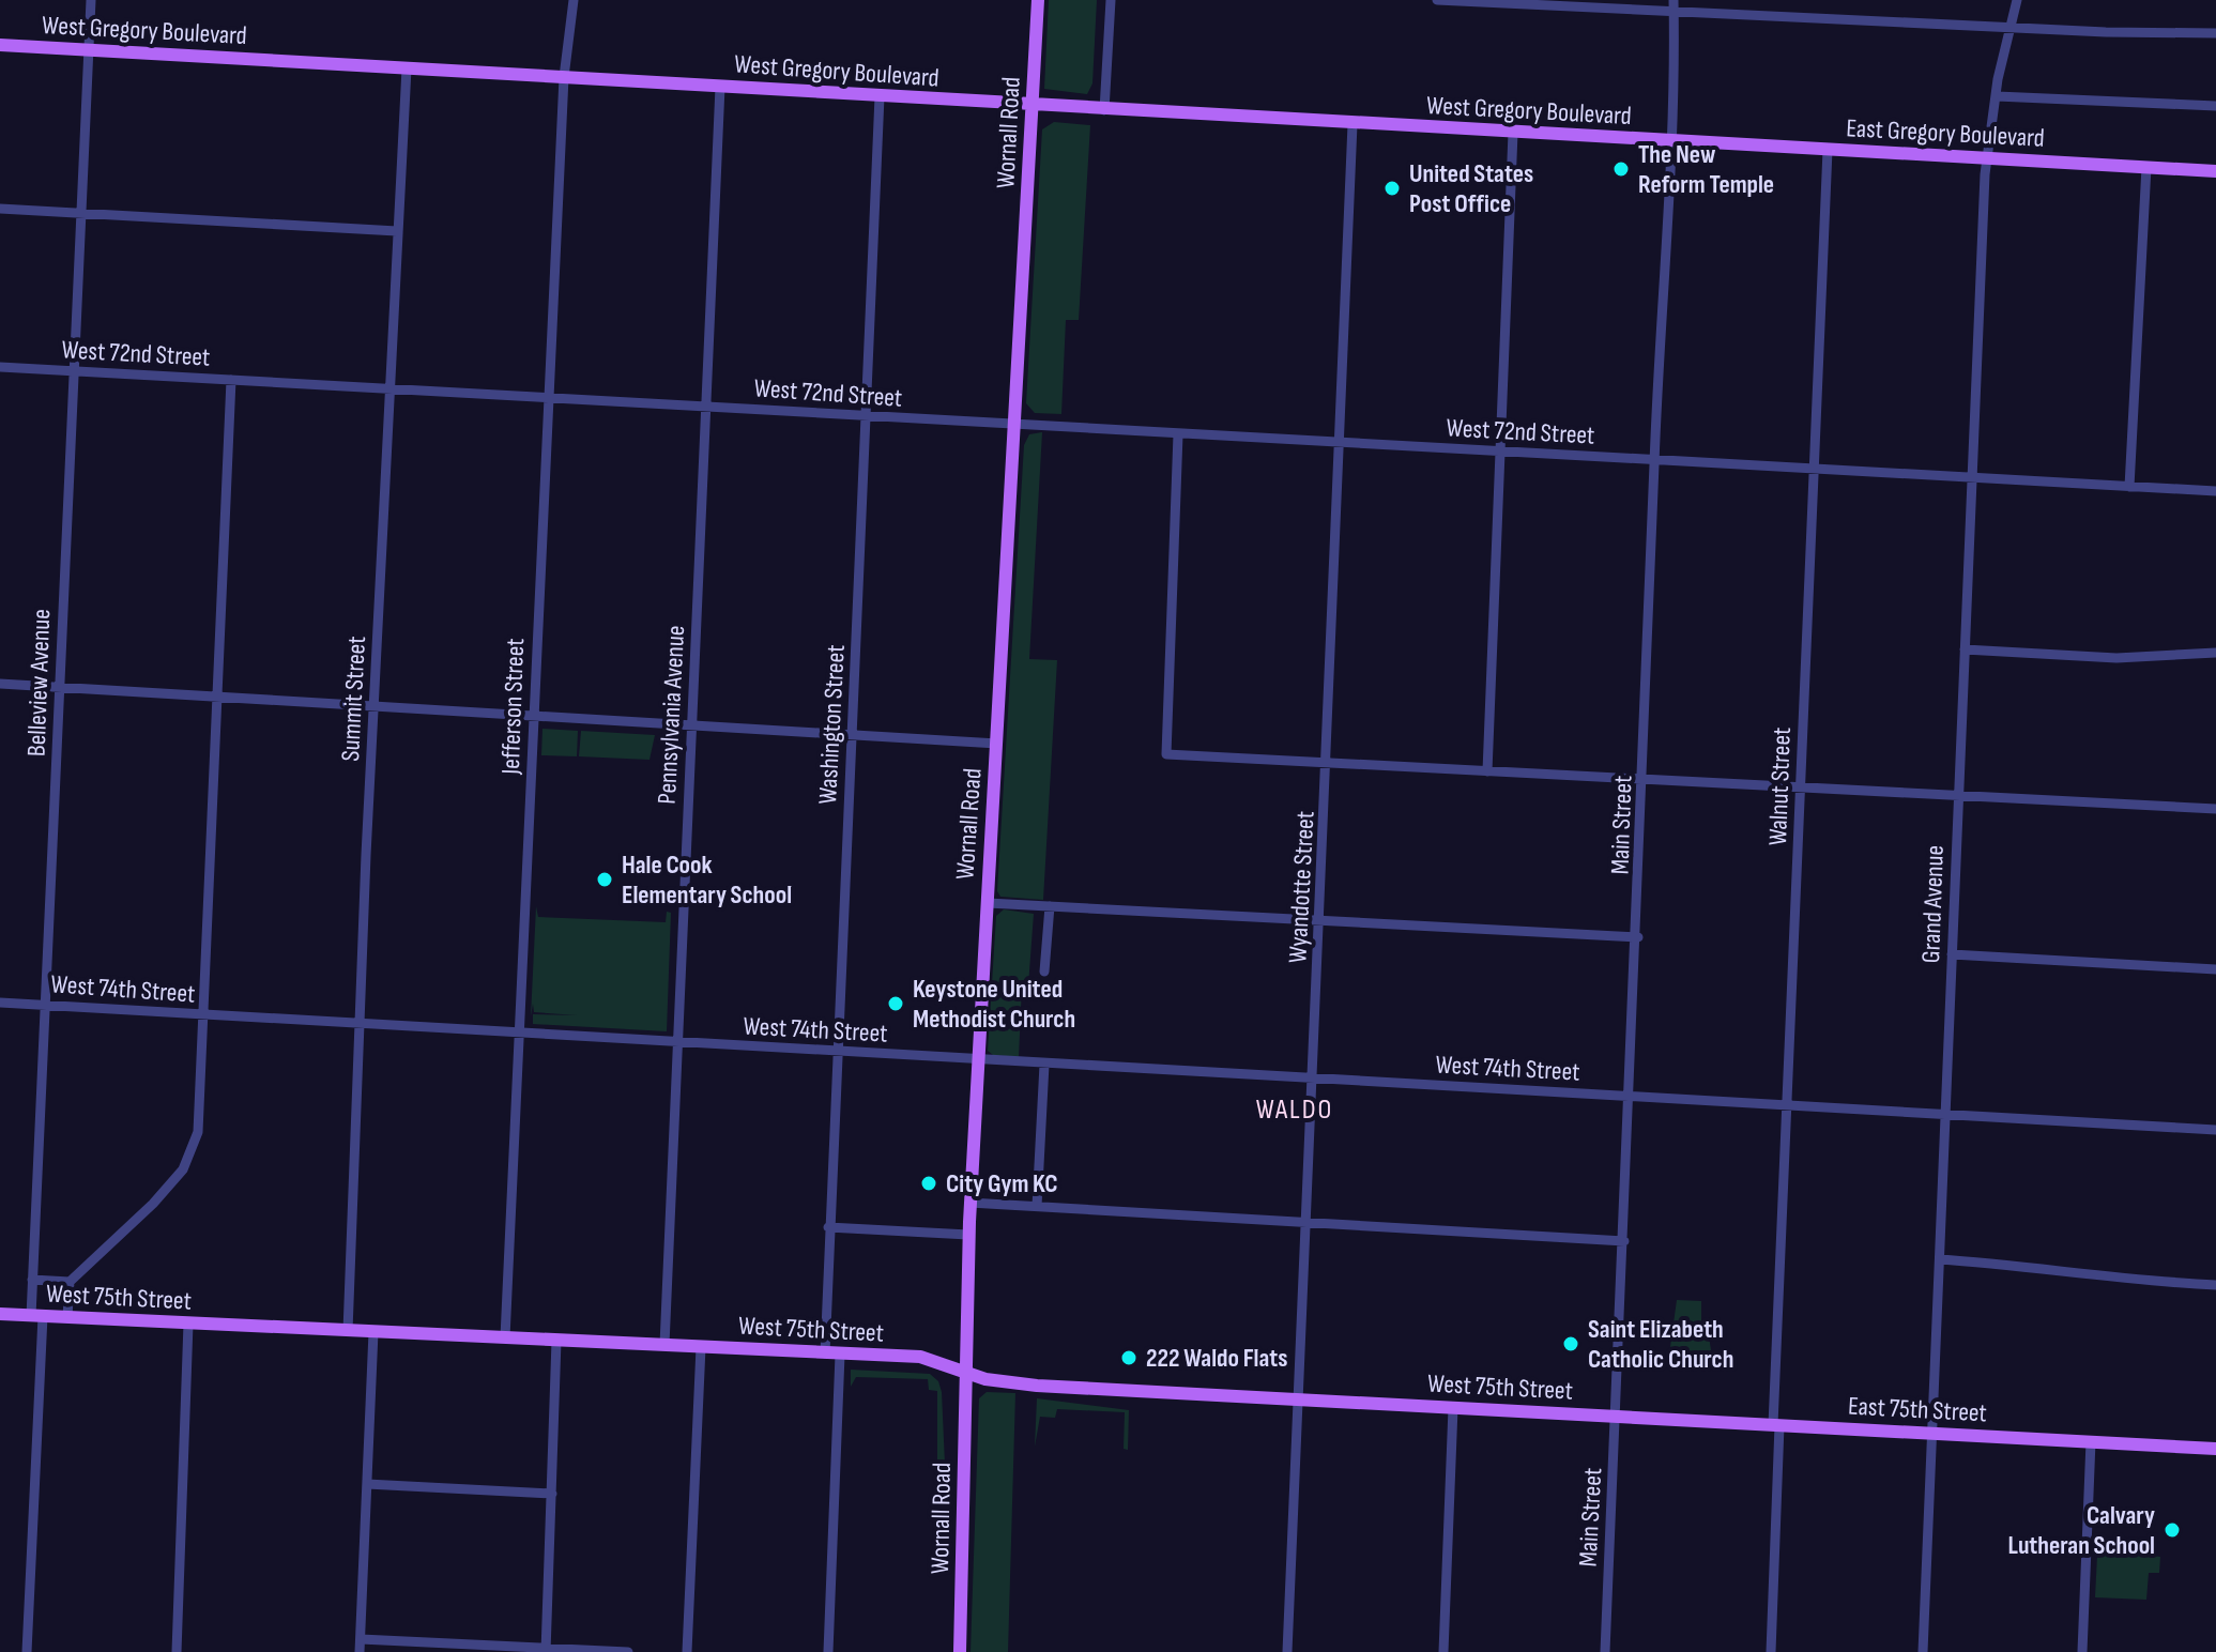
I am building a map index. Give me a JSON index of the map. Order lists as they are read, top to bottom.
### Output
{
  "streets": {
    "main road": [
      "West Gregory Boulevard",
      "Wornall Road",
      "East Gregory Boulevard",
      "West 75th Street",
      "East 75th Street"
    ],
    "street": [
      "West 72nd Street",
      "Belleview Avenue",
      "Summit Street",
      "Jefferson Street",
      "Pennsylvania Avenue",
      "Washington Street",
      "Walnut Street",
      "Main Street",
      "Wyandotte Street",
      "Grand Avenue",
      "West 74th Street"
    ]
  },
  "crossings": [
    ["West Gregory Boulevard", "Wornall Road"],
    ["West Gregory Boulevard", "East Gregory Boulevard"],
    ["West Gregory Boulevard", "Belleview Avenue"],
    ["West Gregory Boulevard", "Summit Street"],
    ["West Gregory Boulevard", "Jefferson Street"],
    ["West Gregory Boulevard", "Pennsylvania Avenue"],
    ["West Gregory Boulevard", "Washington Street"],
    ["West Gregory Boulevard", "Main Street"],
    ["West Gregory Boulevard", "Wyandotte Street"],
    ["Wornall Road", "West 72nd Street"],
    ["Wornall Road", "West 74th Street"],
    ["Wornall Road", "West 75th Street"],
    ["East Gregory Boulevard", "Walnut Street"],
    ["East Gregory Boulevard", "Main Street"],
    ["East Gregory Boulevard", "Grand Avenue"],
    ["West 72nd Street", "Belleview Avenue"],
    ["West 72nd Street", "Summit Street"],
    ["West 72nd Street", "Jefferson Street"],
    ["West 72nd Street", "Pennsylvania Avenue"],
    ["West 72nd Street", "Washington Street"],
    ["West 72nd Street", "Walnut Street"],
    ["West 72nd Street", "Main Street"],
    ["West 72nd Street", "Wyandotte Street"],
    ["West 72nd Street", "Grand Avenue"],
    ["Belleview Avenue", "West 74th Street"],
    ["Belleview Avenue", "West 75th Street"],
    ["Summit Street", "West 74th Street"],
    ["Summit Street", "West 75th Street"],
    ["Jefferson Street", "West 74th Street"],
    ["Jefferson Street", "West 75th Street"],
    ["Pennsylvania Avenue", "West 74th Street"],
    ["Pennsylvania Avenue", "West 75th Street"],
    ["Washington Street", "West 74th Street"],
    ["Washington Street", "West 75th Street"],
    ["Walnut Street", "West 74th Street"],
    ["Walnut Street", "East 75th Street"],
    ["Main Street", "West 74th Street"],
    ["Main Street", "West 75th Street"],
    ["Main Street", "East 75th Street"],
    ["Wyandotte Street", "West 74th Street"],
    ["Wyandotte Street", "West 75th Street"],
    ["Grand Avenue", "West 74th Street"],
    ["Grand Avenue", "East 75th Street"],
    ["West 75th Street", "East 75th Street"]
  ],
  "districts": ["WALDO"],
  "places": [
    "The New Reform Temple",
    "United States Post Office",
    "Hale Cook Elementary School",
    "Keystone United Methodist Church",
    "City Gym KC",
    "Saint Elizabeth Catholic Church",
    "222 Waldo Flats",
    "Calvary Lutheran School"
  ]
}
